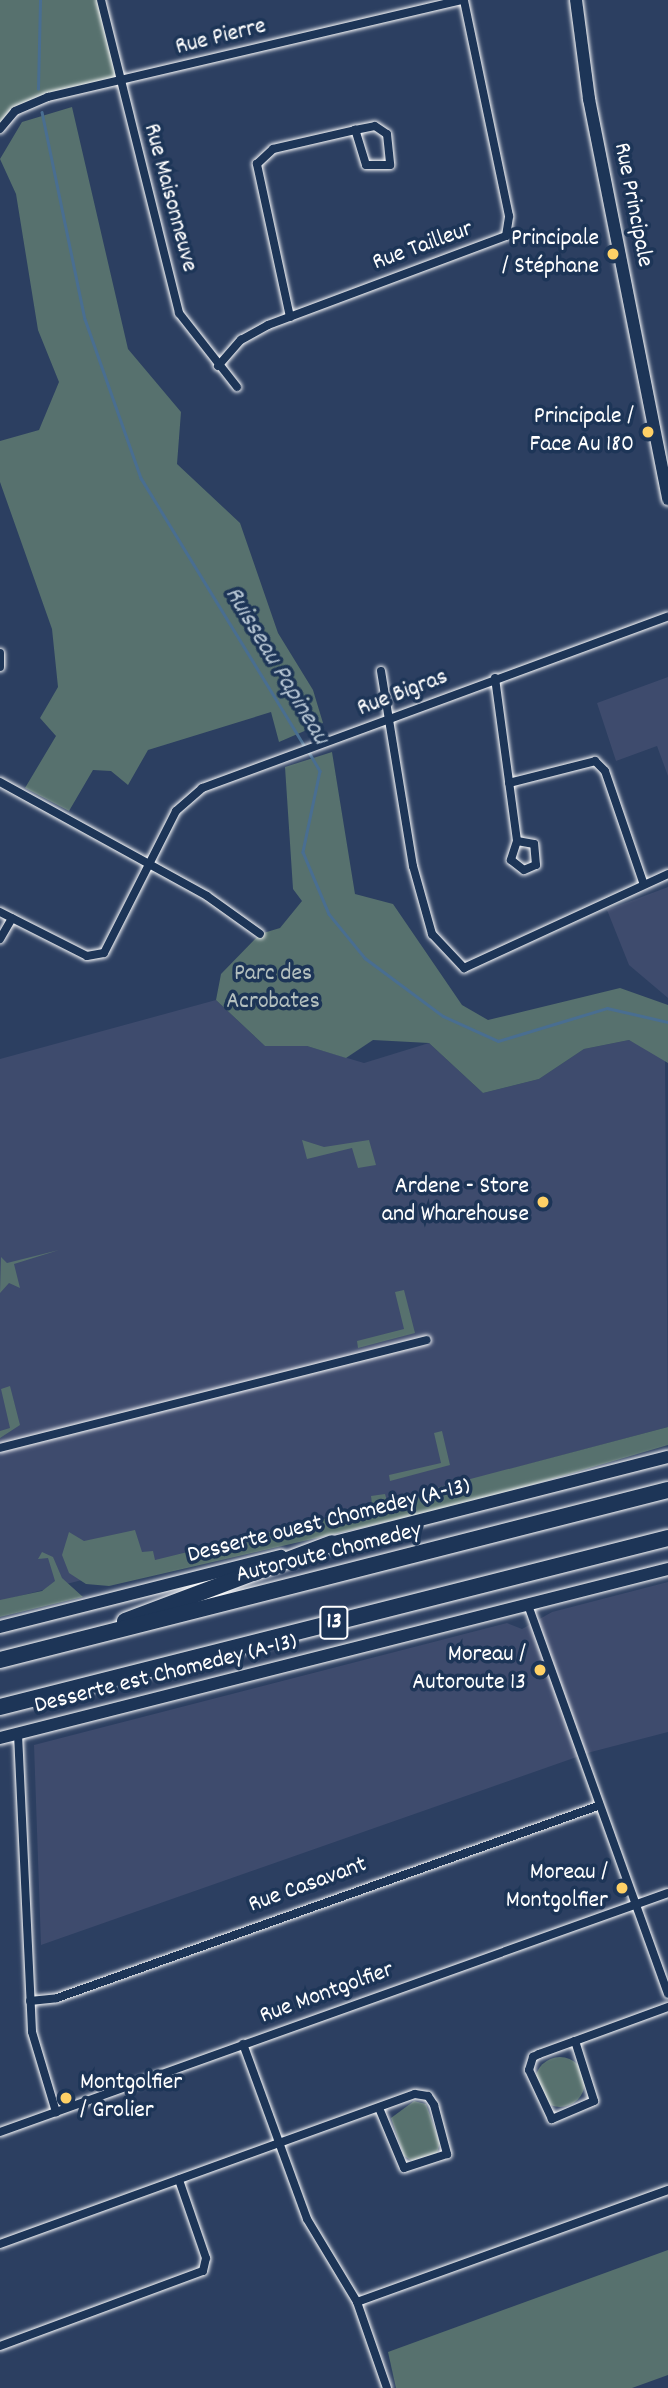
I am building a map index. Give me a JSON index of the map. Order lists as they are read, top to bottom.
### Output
{
  "streets": {
    "highway": ["Autoroute Chomedey", "13"],
    "main road": ["Rue Principale", "Desserte ouest Chomedey (A-13)", "Desserte est Chomedey (A-13)"],
    "street": [
      "Rue Pierre",
      "Rue Maisonneuve",
      "Rue Tailleur",
      "Rue Bigras",
      "Rue Casavant",
      "Rue Montgolfier"
    ]
  },
  "crossings": [
    ["Rue Pierre", "Rue Maisonneuve"],
    ["Rue Pierre", "Rue Tailleur"],
    ["Rue Maisonneuve", "Rue Tailleur"]
  ],
  "water": ["Ruisseau Papineau"],
  "parks": ["Parc des Acrobates"],
  "places": [
    "Principale / Stéphane",
    "Principale / Face Au 180",
    "Ardene - Store and Wharehouse",
    "Moreau / Autoroute 13",
    "Moreau / Montgolfier",
    "Montgolfier / Grolier"
  ]
}
